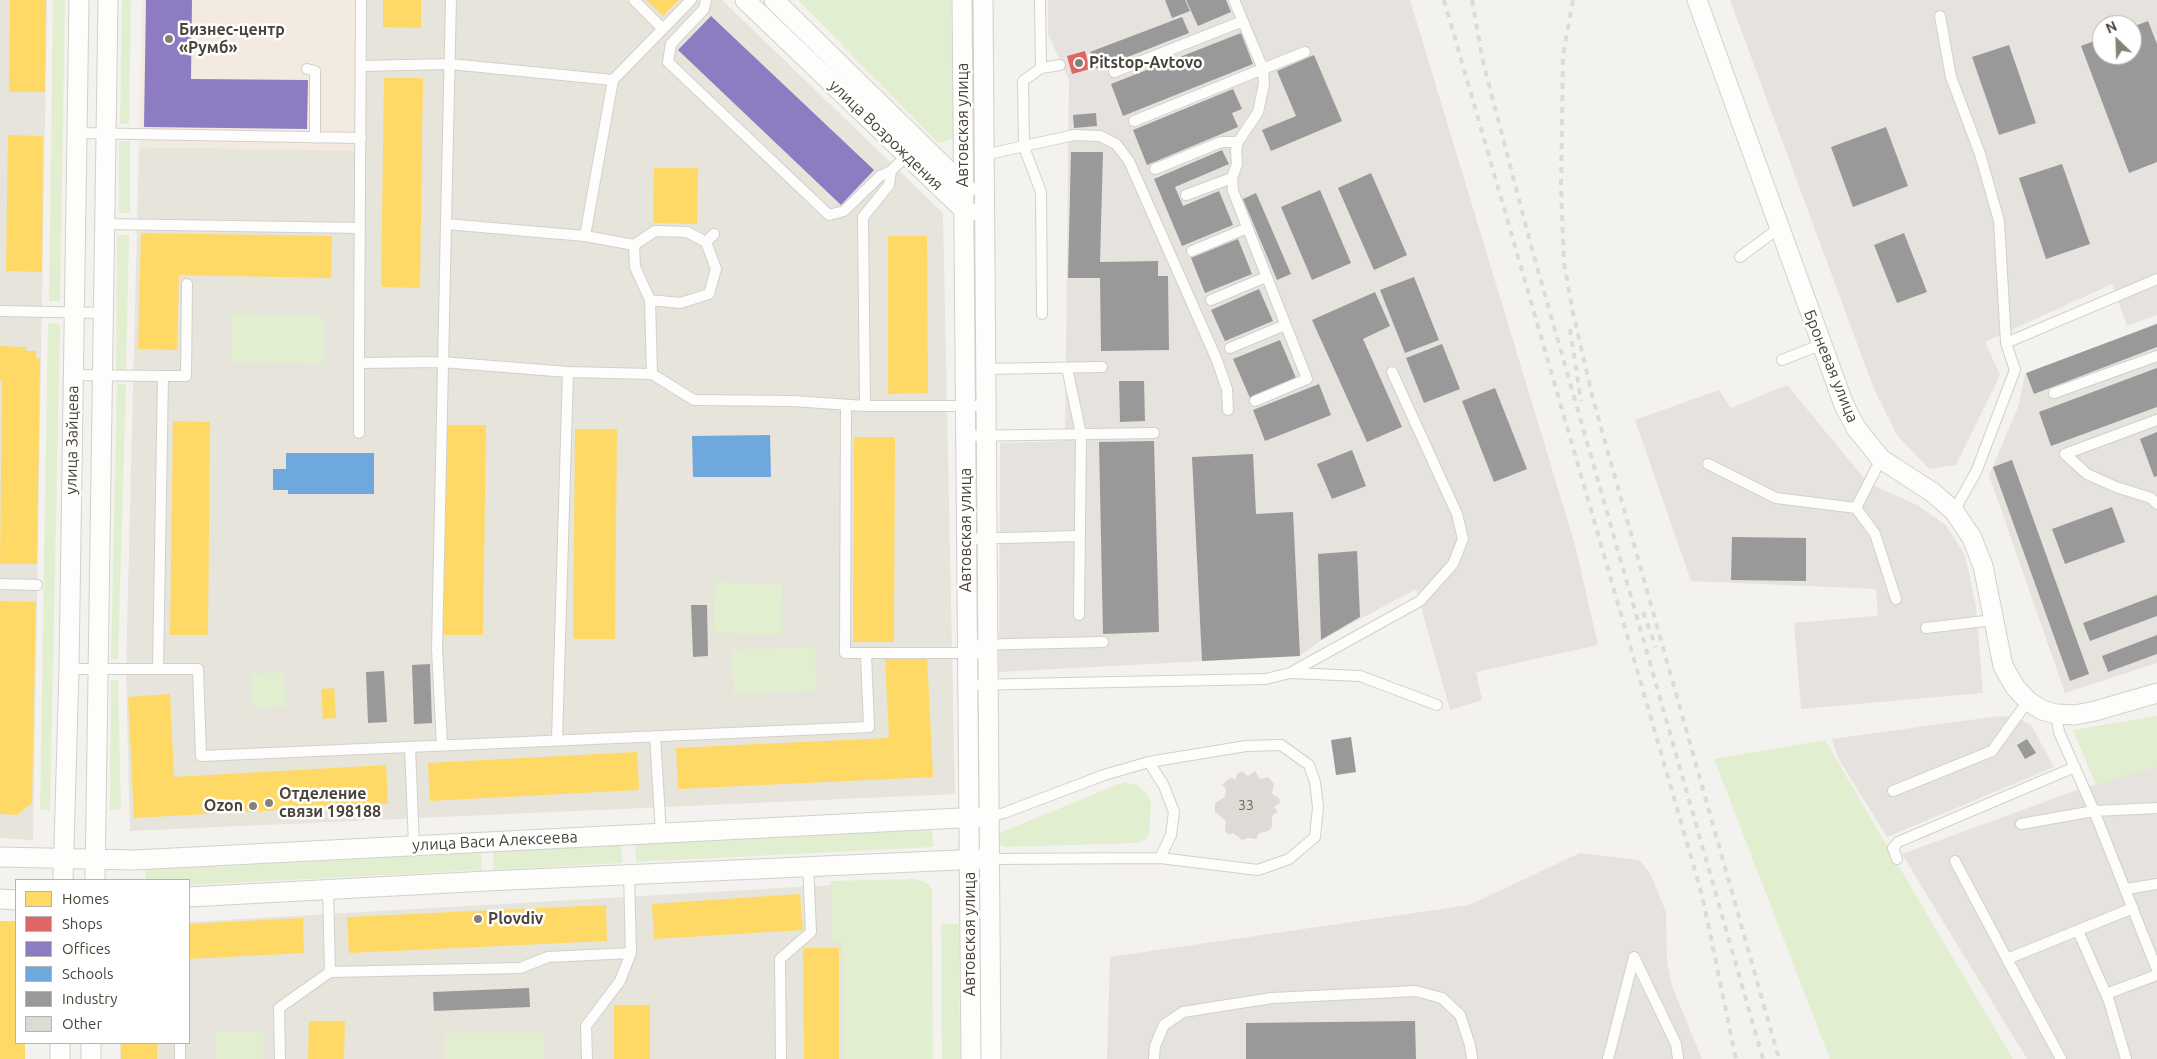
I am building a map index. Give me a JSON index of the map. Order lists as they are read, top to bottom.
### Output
{
  "streets": {
    "street": [
      "Автовская улица",
      "улица Возрождения",
      "Броневая улица",
      "улица Зайцева",
      "улица Васи Алексеева"
    ]
  },
  "crossings": [
    ["Автовская улица", "улица Возрождения"],
    ["Автовская улица", "улица Васи Алексеева"],
    ["улица Зайцева", "улица Васи Алексеева"]
  ],
  "places": [
    "Бизнес-центр «Румб»",
    "Pitstop-Avtovo",
    "Отделение связи 198188",
    "Ozon",
    "Plovdiv"
  ],
  "house_numbers": ["33"],
  "legend": [
    "Homes",
    "Shops",
    "Offices",
    "Schools",
    "Industry",
    "Other"
  ],
  "north": "top left"
}
